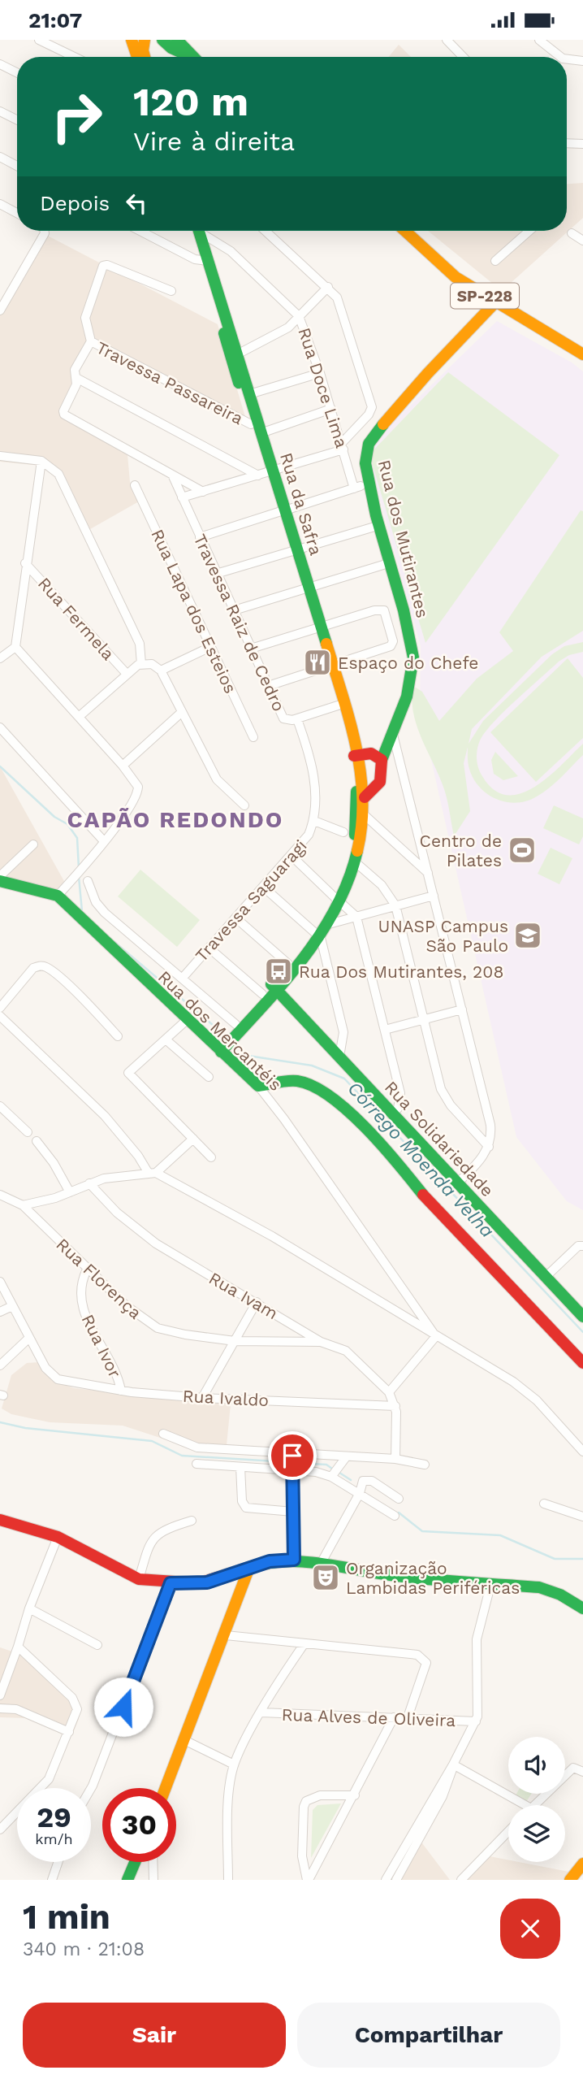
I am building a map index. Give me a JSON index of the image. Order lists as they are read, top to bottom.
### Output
{
  "streets": {
    "main road": [
      "SP-228",
      "Rua da Safra",
      "Rua dos Mutirantes",
      "Rua dos Mercantéis",
      "Rua Solidariedade"
    ],
    "street": [
      "Travessa Passareira",
      "Rua Doce Lima",
      "Rua Lapa dos Esteios",
      "Rua Fermela",
      "Travessa Raiz de Cedro",
      "Travessa Saguaragi",
      "Rua Florença",
      "Rua Ivam",
      "Rua Ivor",
      "Rua Ivaldo",
      "Rua Alves de Oliveira"
    ]
  },
  "crossings": [
    ["SP-228", "Rua dos Mutirantes"],
    ["Travessa Passareira", "Rua da Safra"],
    ["Travessa Passareira", "Travessa Raiz de Cedro"],
    ["Rua Doce Lima", "Rua da Safra"],
    ["Rua Doce Lima", "Travessa Raiz de Cedro"],
    ["Rua da Safra", "Rua dos Mutirantes"],
    ["Rua da Safra", "Travessa Raiz de Cedro"],
    ["Travessa Raiz de Cedro", "Travessa Saguaragi"],
    ["Rua Florença", "Rua Ivam"],
    ["Rua Florença", "Rua Ivor"],
    ["Rua Ivam", "Rua Ivaldo"],
    ["Rua Ivor", "Rua Ivaldo"]
  ],
  "districts": ["CAPÃO REDONDO"],
  "water": ["Córrego Moenda Velha"],
  "places": {
    "restaurant": ["Espaço do Chefe"],
    "sports": ["Centro de Pilates"],
    "school or university": ["UNASP Campus São Paulo"],
    "bus stop": ["Rua Dos Mutirantes, 208"],
    "theatre": ["Organização Lambidas Periféricas"]
  },
  "page": {
    "status": "21:07",
    "turn": ["120 m", "Vire à direita"],
    "then": "Depois",
    "speed": "29 km/h",
    "limit": "30",
    "heading": ["1 min", "340 m · 21:08"],
    "buttons": ["Sair", "Compartilhar"]
  }
}
